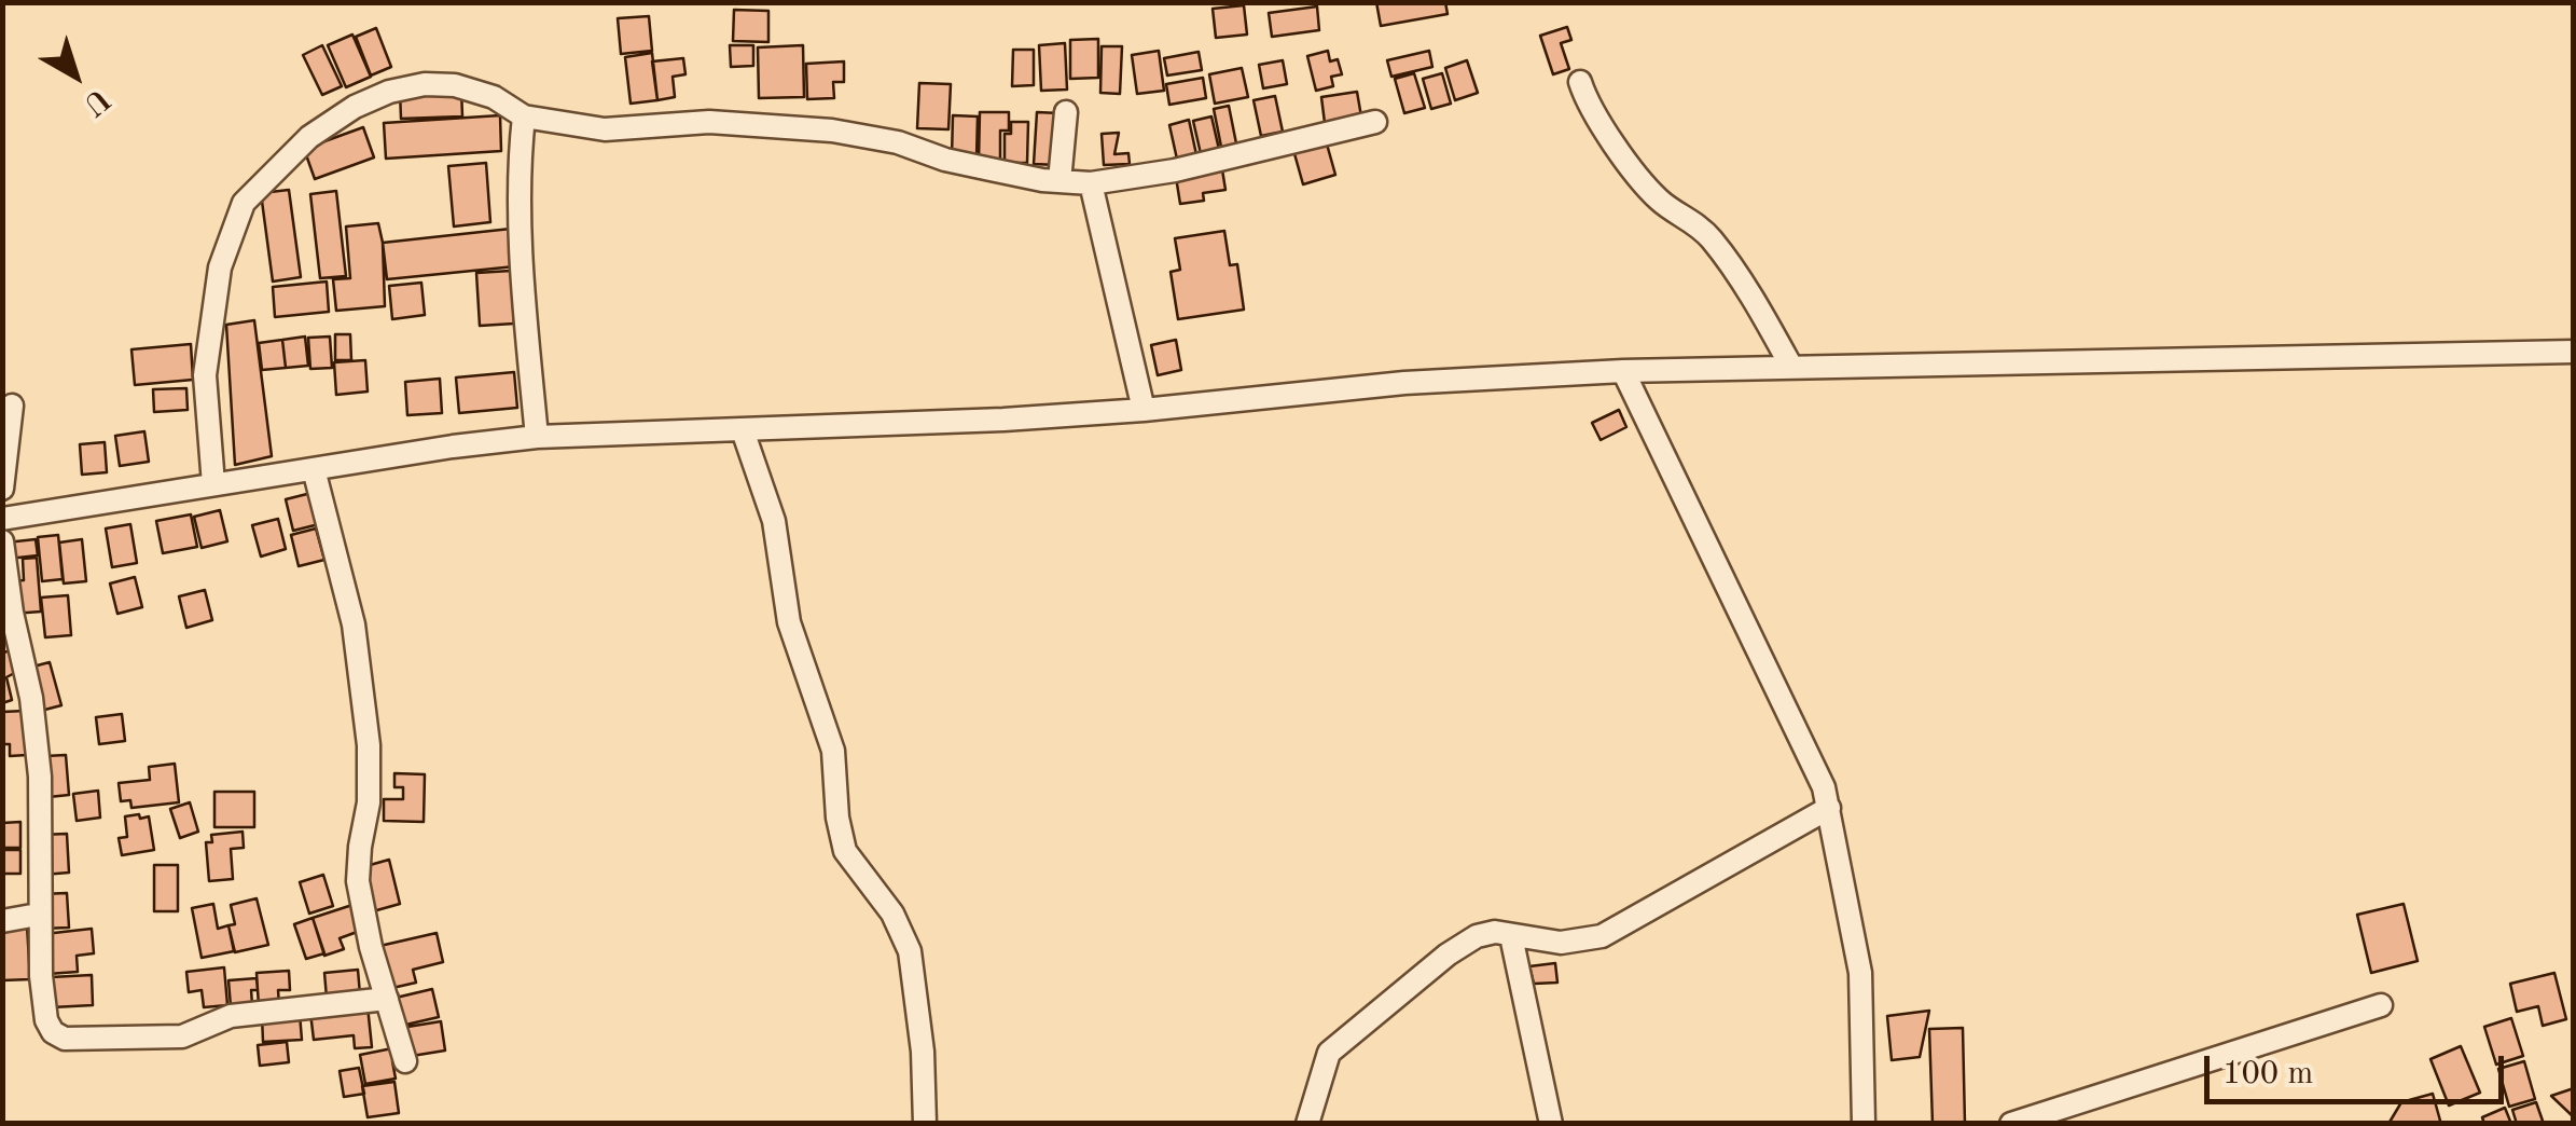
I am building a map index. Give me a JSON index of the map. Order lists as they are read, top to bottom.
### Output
{
  "scale_bar": "100 m",
  "north": "bottom right"
}
